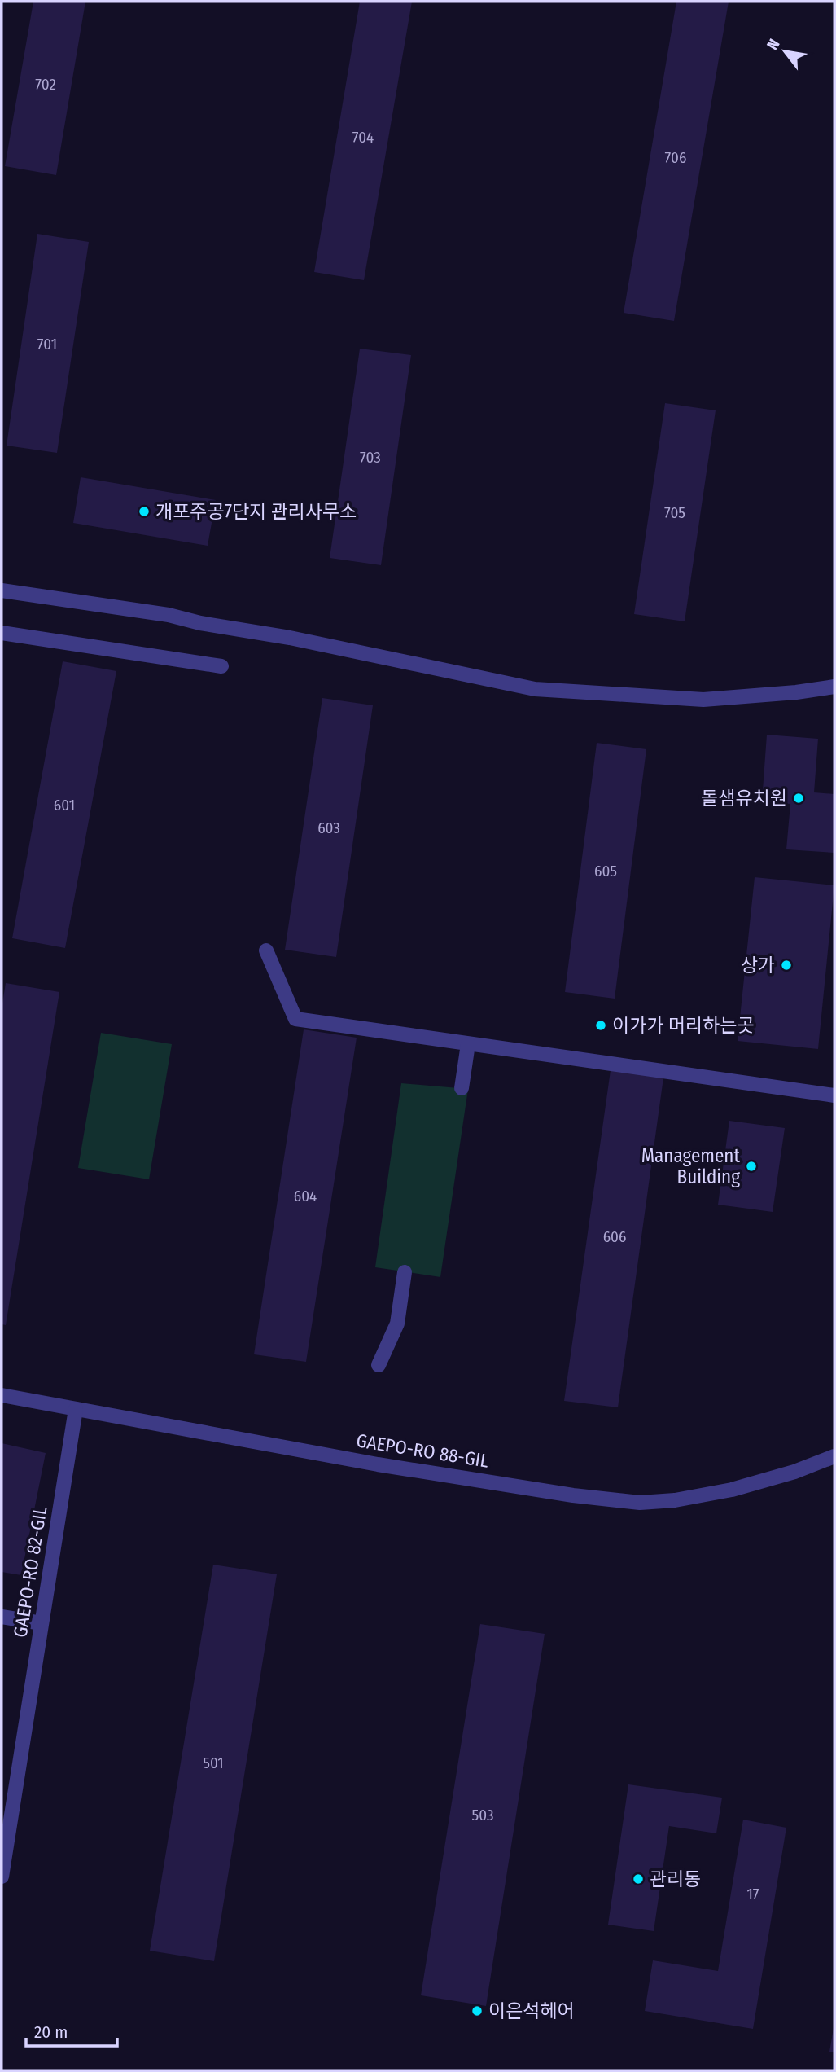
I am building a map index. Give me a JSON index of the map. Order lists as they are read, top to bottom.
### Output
{
  "streets": {
    "street": ["GAEPO-RO 88-GIL", "GAEPO-RO 82-GIL"]
  },
  "crossings": [
    ["GAEPO-RO 88-GIL", "GAEPO-RO 82-GIL"]
  ],
  "places": [
    "개포주공7단지 관리사무소",
    "돌샘유치원",
    "상가",
    "이가가 머리하는곳",
    "Management Building",
    "관리동",
    "이은석헤어"
  ],
  "house_numbers": [
    "702",
    "704",
    "706",
    "701",
    "703",
    "705",
    "601",
    "603",
    "605",
    "604",
    "606",
    "501",
    "503",
    "17"
  ],
  "scale_bar": "20 m",
  "north": "top left"
}
